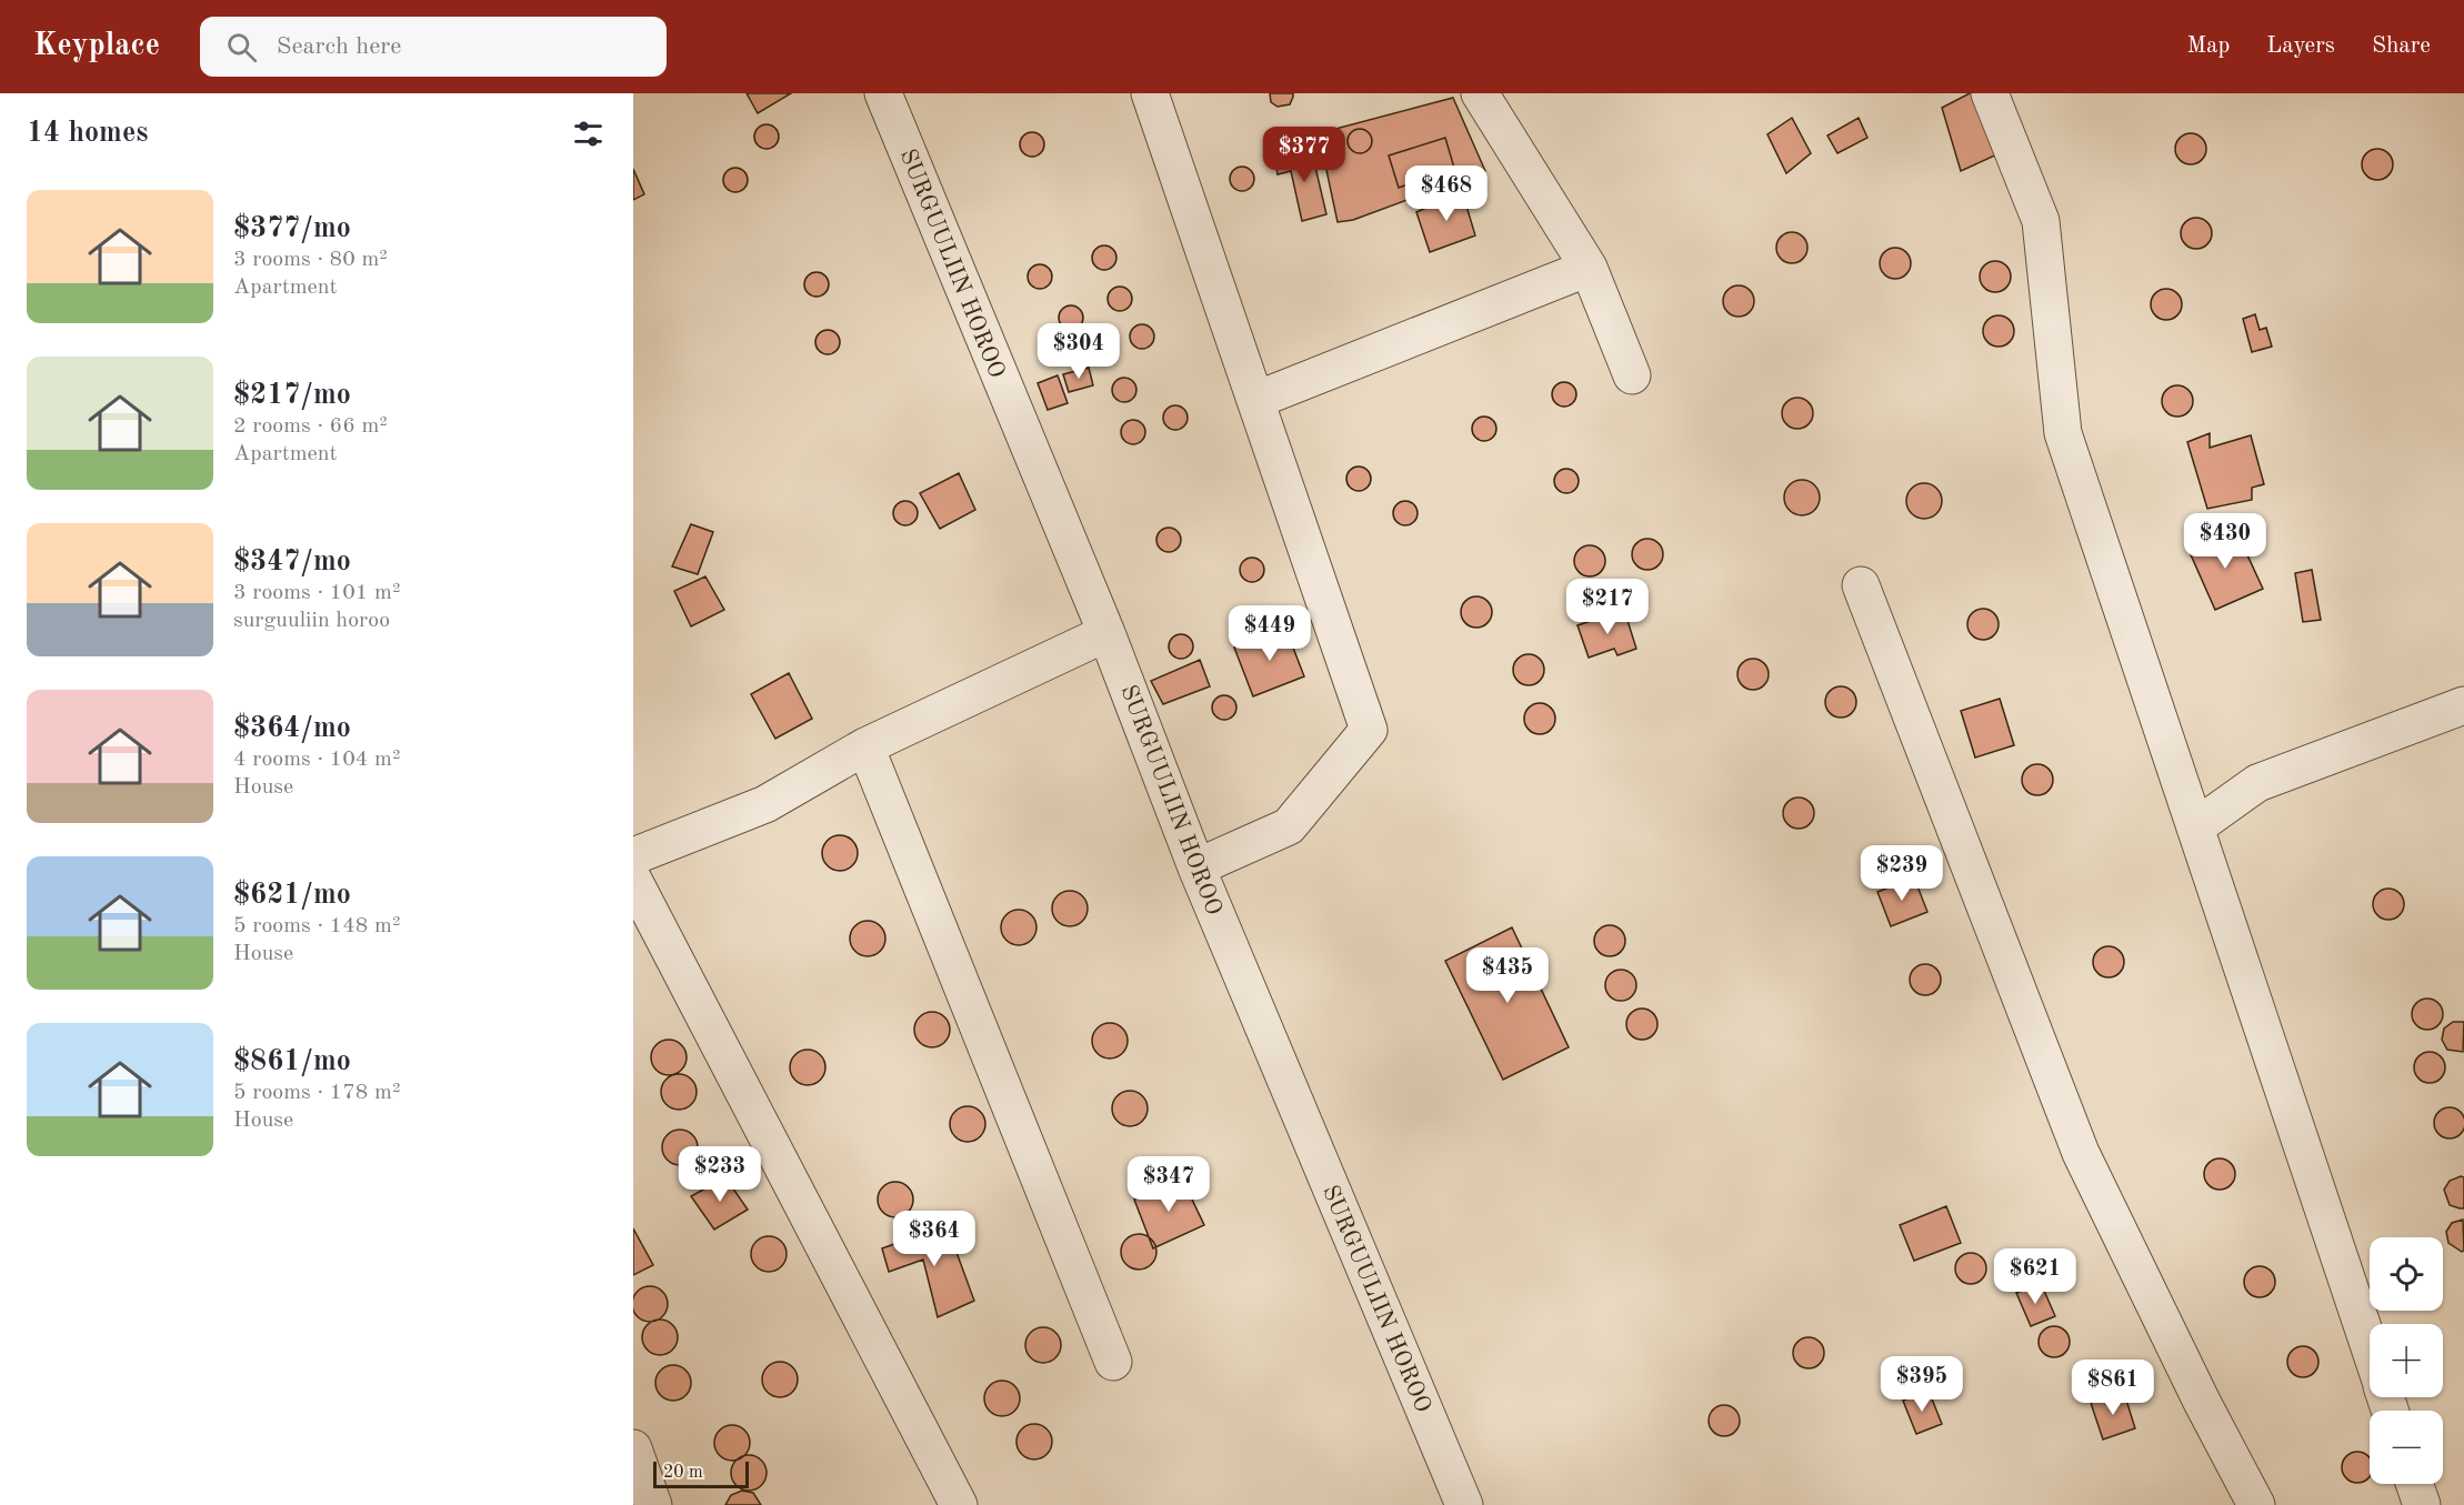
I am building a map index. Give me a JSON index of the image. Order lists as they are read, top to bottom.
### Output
{
  "streets": {
    "street": ["SURGUULIIN HOROO"]
  },
  "scale_bar": "20 m",
  "page": {
    "header": "Keyplace",
    "search": "Search here",
    "nav": ["Map", "Layers", "Share"],
    "heading": "14 homes",
    "price": [
      "$377",
      "$468",
      "$304",
      "$430",
      "$217",
      "$449",
      "$239",
      "$435",
      "$233",
      "$347",
      "$364",
      "$621",
      "$395",
      "$861"
    ],
    "list": [
      {
        "name": "$377/mo",
        "note": "3 rooms · 80 m² · Apartment"
      },
      {
        "name": "$217/mo",
        "note": "2 rooms · 66 m² · Apartment"
      },
      {
        "name": "$347/mo",
        "note": "3 rooms · 101 m² · surguuliin horoo"
      },
      {
        "name": "$364/mo",
        "note": "4 rooms · 104 m² · House"
      },
      {
        "name": "$621/mo",
        "note": "5 rooms · 148 m² · House"
      },
      {
        "name": "$861/mo",
        "note": "5 rooms · 178 m² · House"
      }
    ],
    "map_buttons": ["+", "−"],
    "scale": "20 m"
  }
}
